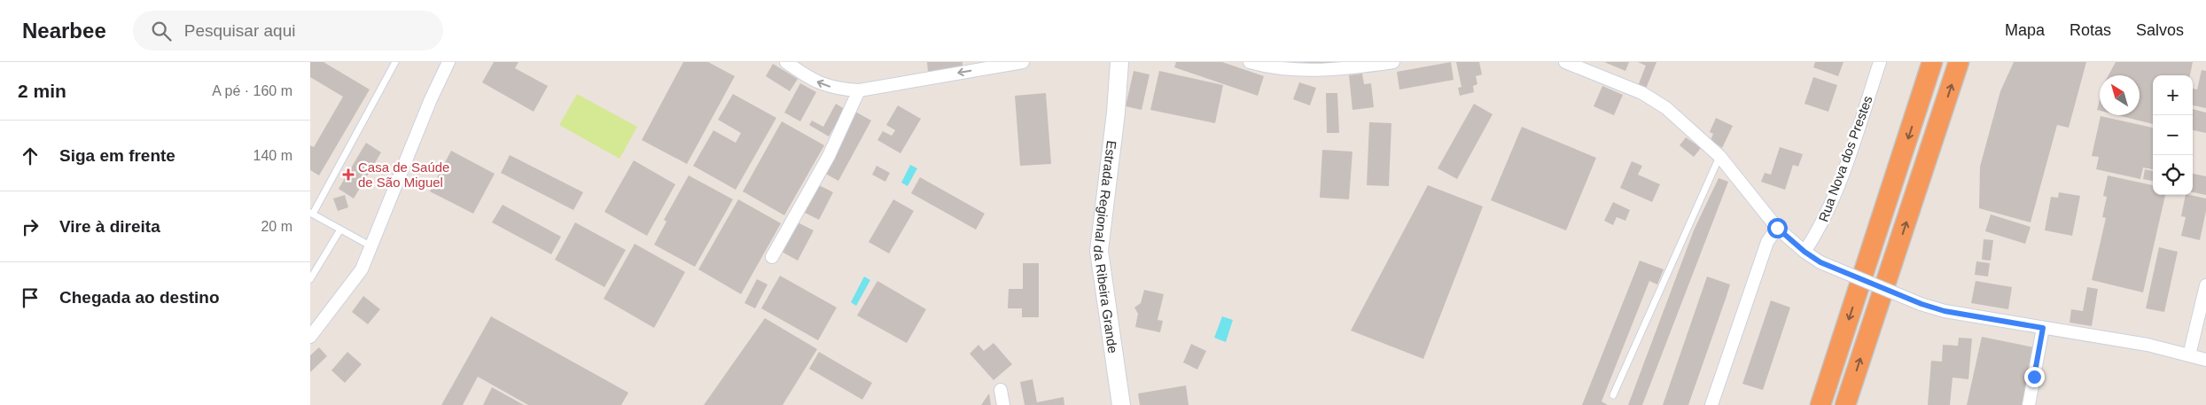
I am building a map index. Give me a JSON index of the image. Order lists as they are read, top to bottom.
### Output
{
  "streets": {
    "main road": ["Estrada Regional da Ribeira Grande"],
    "street": ["Rua Nova dos Prestes"]
  },
  "places": {
    "health": ["Casa de Saúde de São Miguel"]
  },
  "north": "top left",
  "page": {
    "header": "Nearbee",
    "search": "Pesquisar aqui",
    "nav": ["Mapa", "Rotas", "Salvos"],
    "heading": ["2 min", "A pé · 160 m"],
    "map_buttons": ["+", "−"],
    "list": [
      ["Siga em frente", "140 m"],
      ["Vire à direita", "20 m"],
      "Chegada ao destino"
    ]
  }
}
